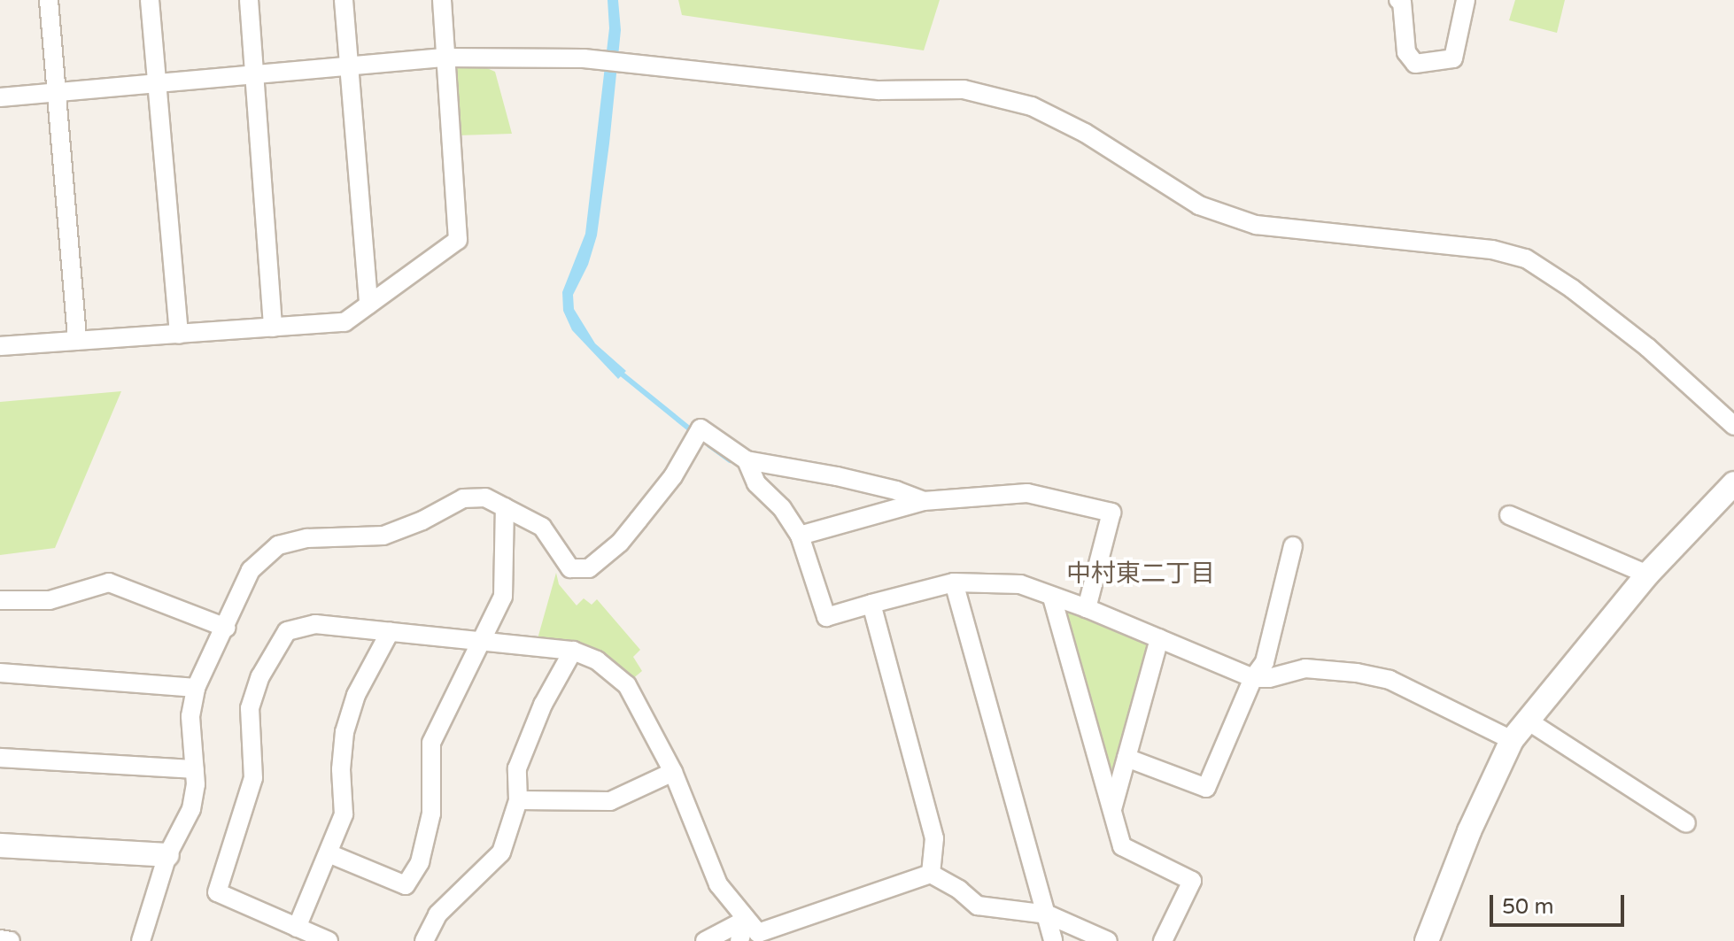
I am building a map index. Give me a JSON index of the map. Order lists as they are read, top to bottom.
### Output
{
  "districts": ["中村東二丁目"],
  "scale_bar": "50 m"
}
